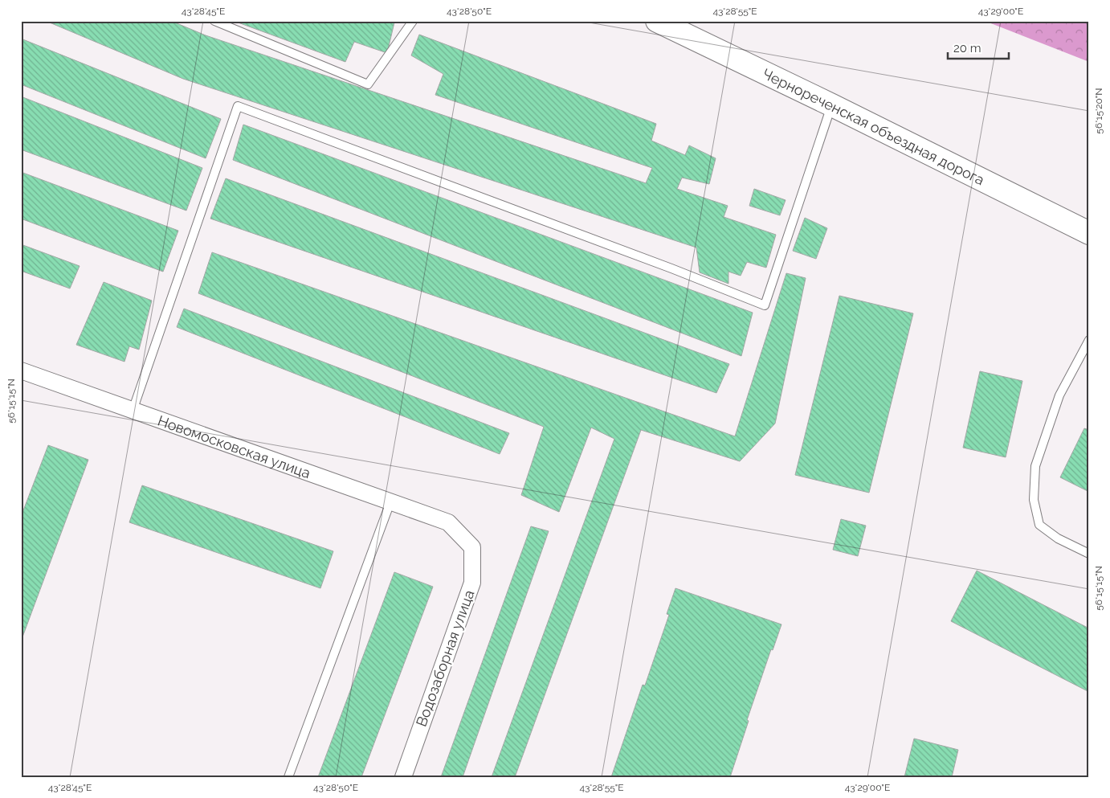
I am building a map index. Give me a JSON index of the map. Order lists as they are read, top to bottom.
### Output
{
  "streets": {
    "main road": ["Чернореченская объездная дорога"],
    "street": ["Новомосковская улица", "Водозаборная улица"]
  },
  "crossings": [
    ["Новомосковская улица", "Водозаборная улица"]
  ],
  "scale_bar": "20 m",
  "coordinates": [
    "43°28'45\"E",
    "43°28'50\"E",
    "43°28'55\"E",
    "43°29'00\"E",
    "56°15'20\"N",
    "56°15'15\"N"
  ]
}
